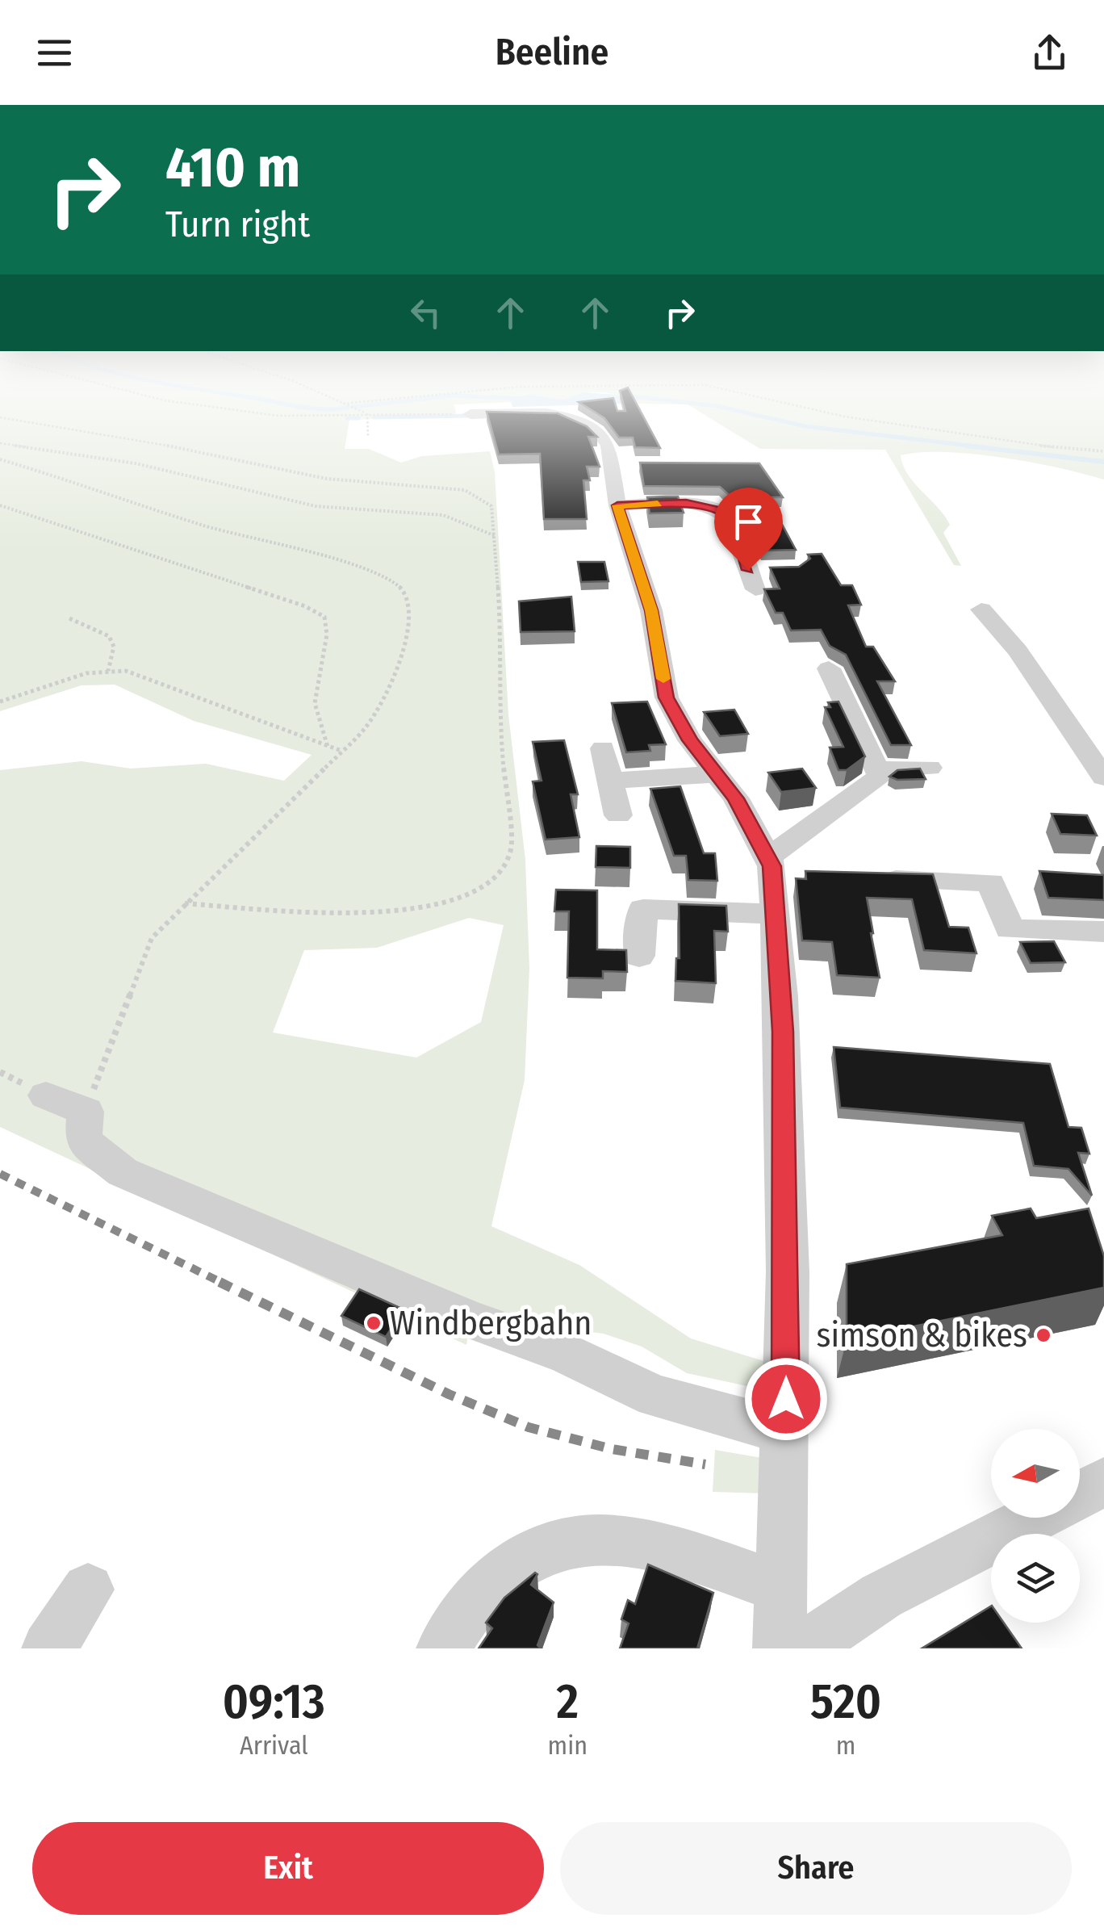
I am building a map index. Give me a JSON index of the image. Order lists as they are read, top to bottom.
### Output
{
  "places": ["Windbergbahn", "simson & bikes"],
  "north": "left",
  "page": {
    "header": "Beeline",
    "turn": ["410 m", "Turn right"],
    "eta": [
      "09:13",
      "Arrival",
      "2",
      "min",
      "520",
      "m"
    ],
    "buttons": ["Exit", "Share"]
  }
}
